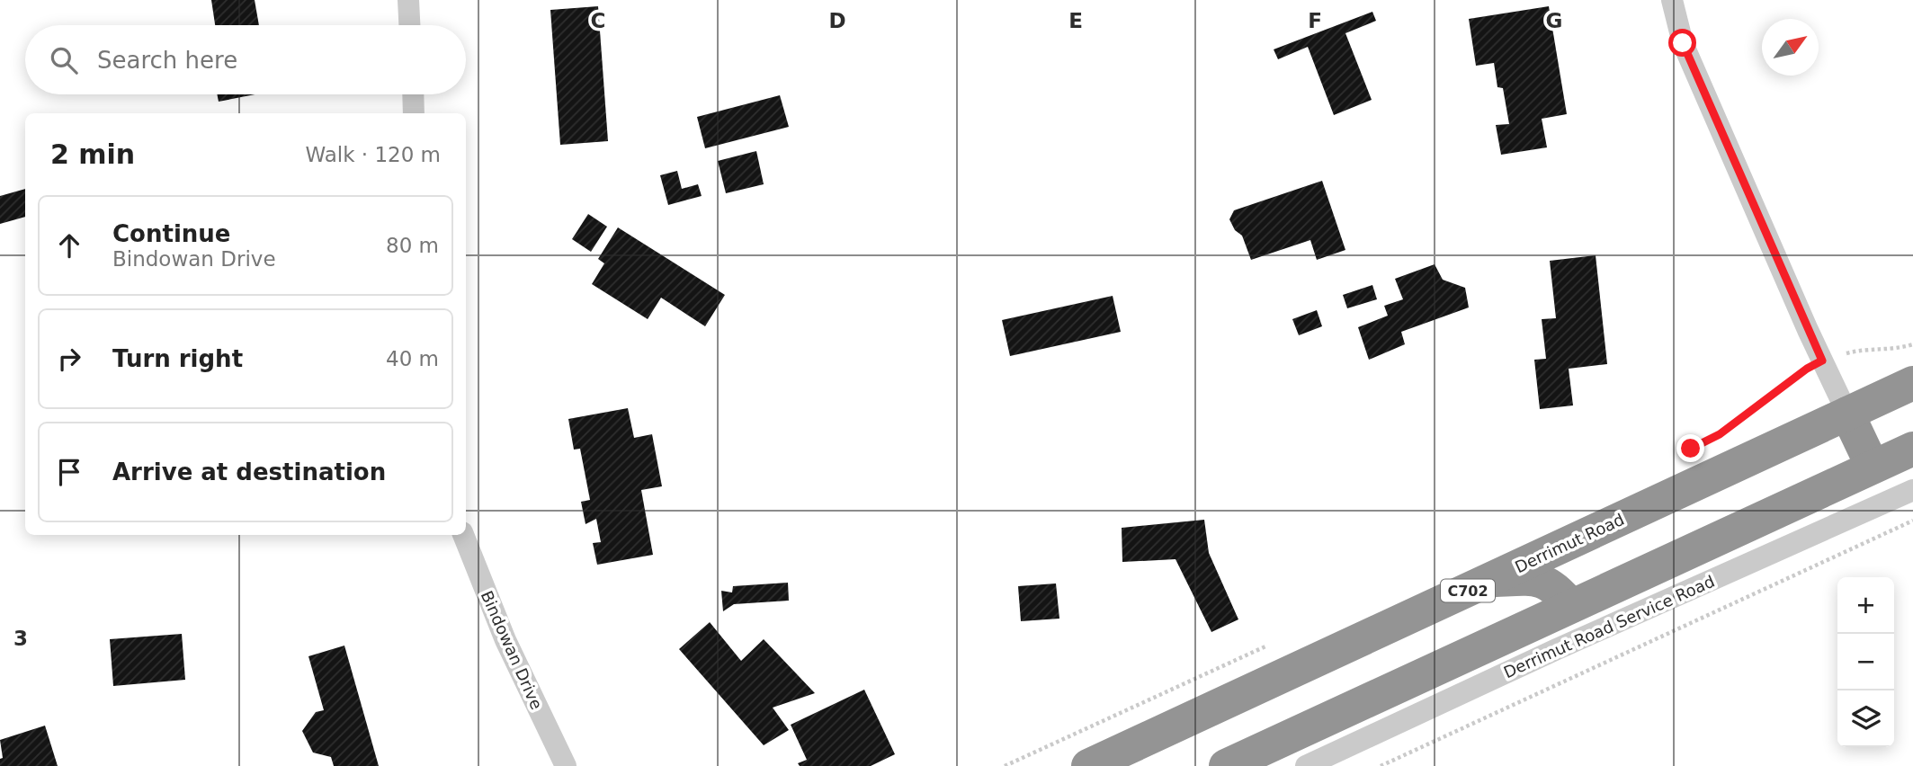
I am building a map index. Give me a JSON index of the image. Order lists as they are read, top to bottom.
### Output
{
  "streets": {
    "highway": ["Derrimut Road", "C702"],
    "street": ["Derrimut Road Service Road", "Bindowan Drive"]
  },
  "north": "top right",
  "page": {
    "search": "Search here",
    "heading": ["2 min", "Walk · 120 m"],
    "list": [
      ["Continue", "Bindowan Drive", "80 m"],
      ["Turn right", "40 m"],
      "Arrive at destination"
    ],
    "map_buttons": ["+", "−"]
  },
  "grid": {
    "columns": [
      "C",
      "D",
      "E",
      "F",
      "G"
    ],
    "rows": ["3"]
  }
}
